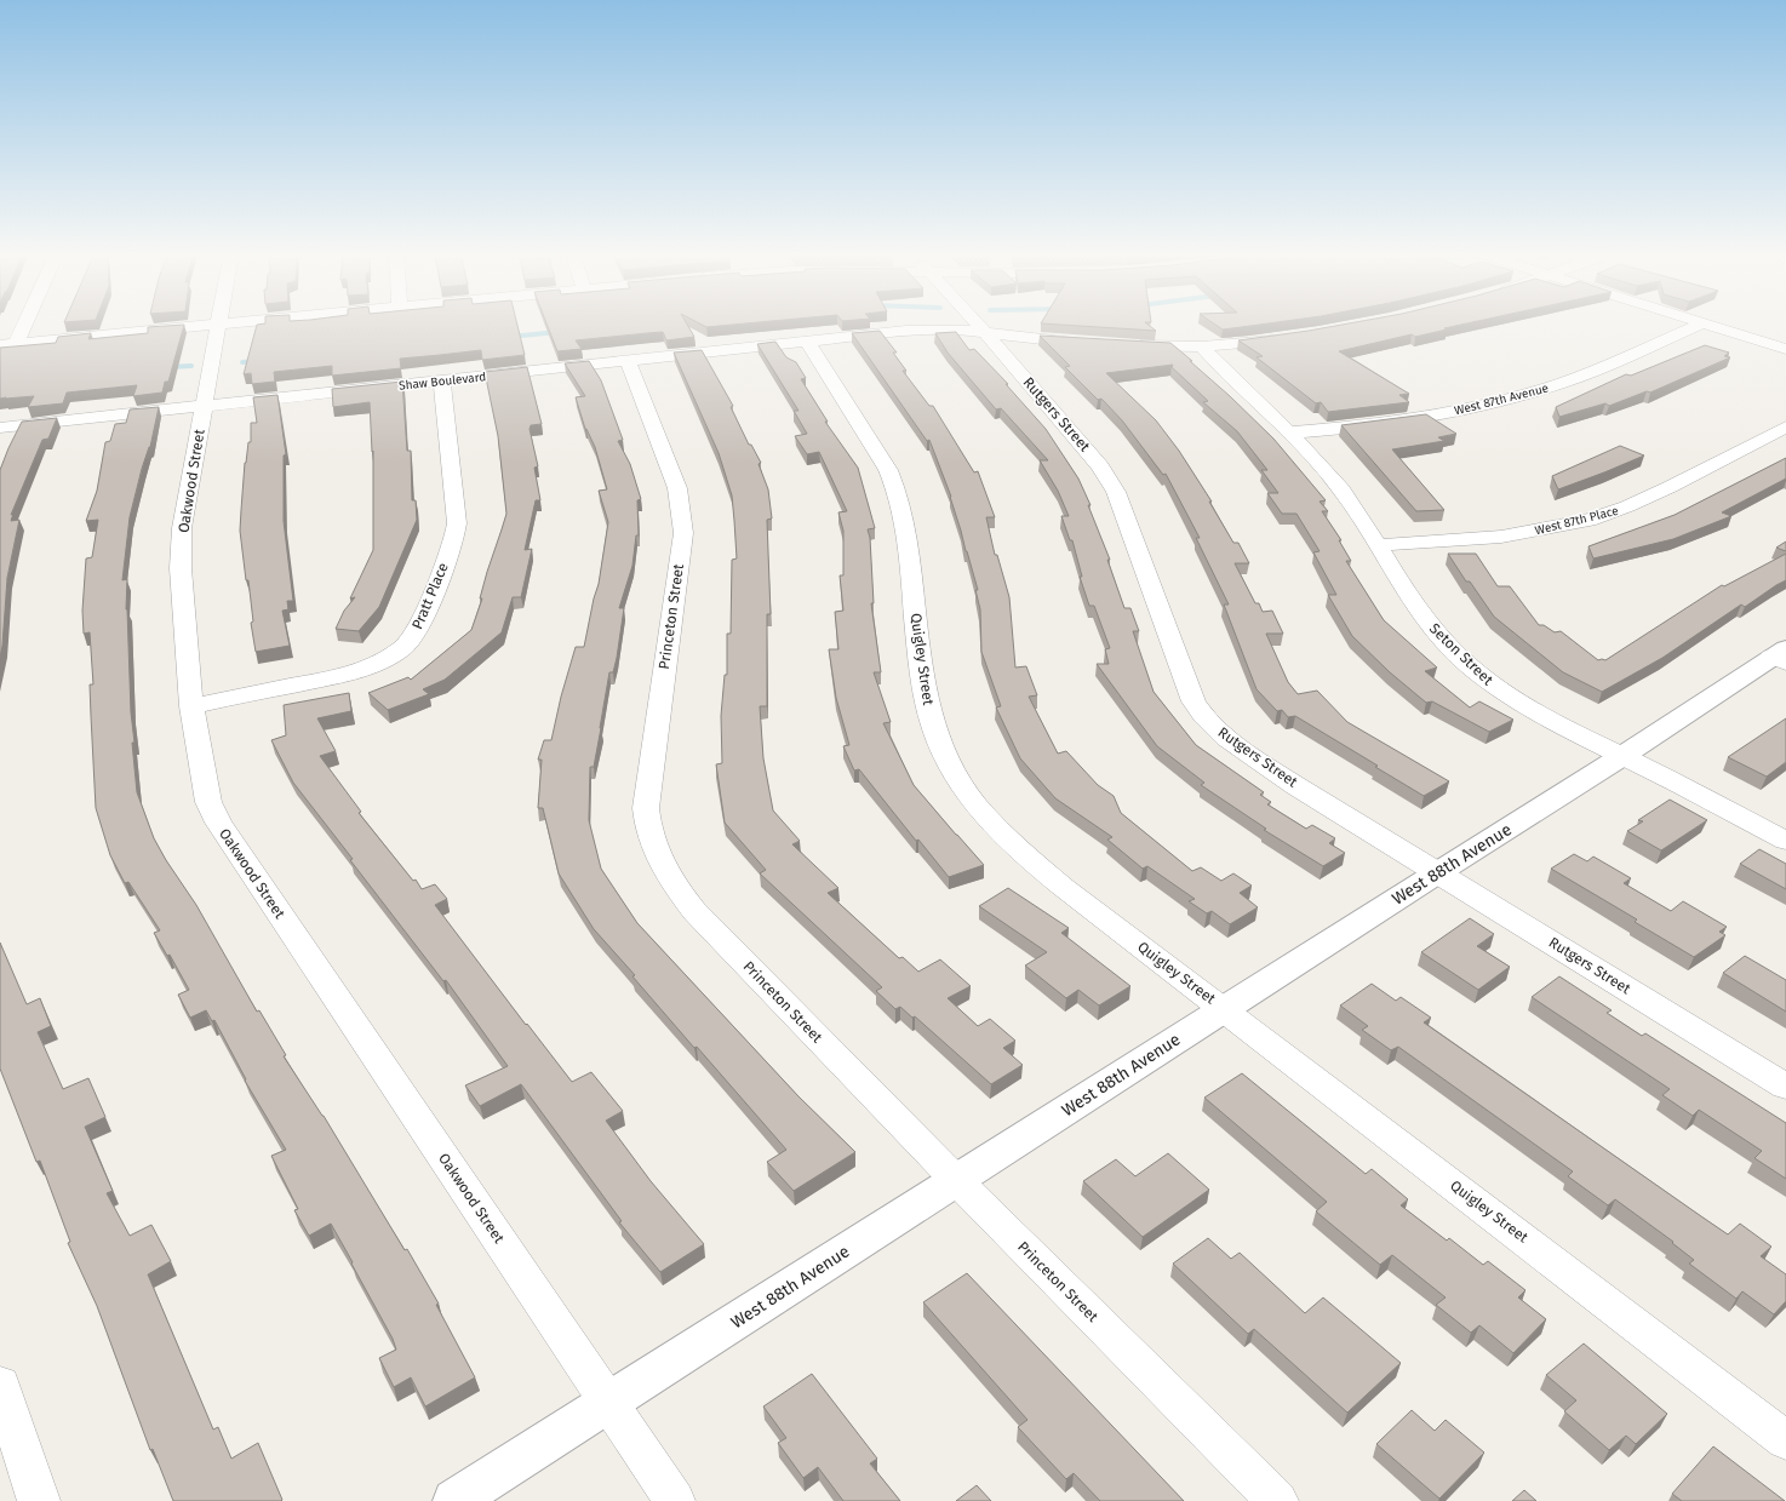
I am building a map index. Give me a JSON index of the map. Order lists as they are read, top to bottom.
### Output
{
  "streets": {
    "street": [
      "Shaw Boulevard",
      "West 87th Avenue",
      "Rutgers Street",
      "Oakwood Street",
      "West 87th Place",
      "Pratt Place",
      "Princeton Street",
      "Seton Street",
      "Quigley Street",
      "West 88th Avenue"
    ]
  },
  "crossings": [
    ["Shaw Boulevard", "Rutgers Street"],
    ["Shaw Boulevard", "Oakwood Street"],
    ["Shaw Boulevard", "Pratt Place"],
    ["Shaw Boulevard", "Princeton Street"],
    ["Shaw Boulevard", "Quigley Street"],
    ["West 87th Avenue", "Seton Street"],
    ["Rutgers Street", "West 88th Avenue"],
    ["Oakwood Street", "Pratt Place"],
    ["Oakwood Street", "West 88th Avenue"],
    ["West 87th Place", "Seton Street"],
    ["Princeton Street", "West 88th Avenue"],
    ["Seton Street", "West 88th Avenue"],
    ["Quigley Street", "West 88th Avenue"]
  ]
}
